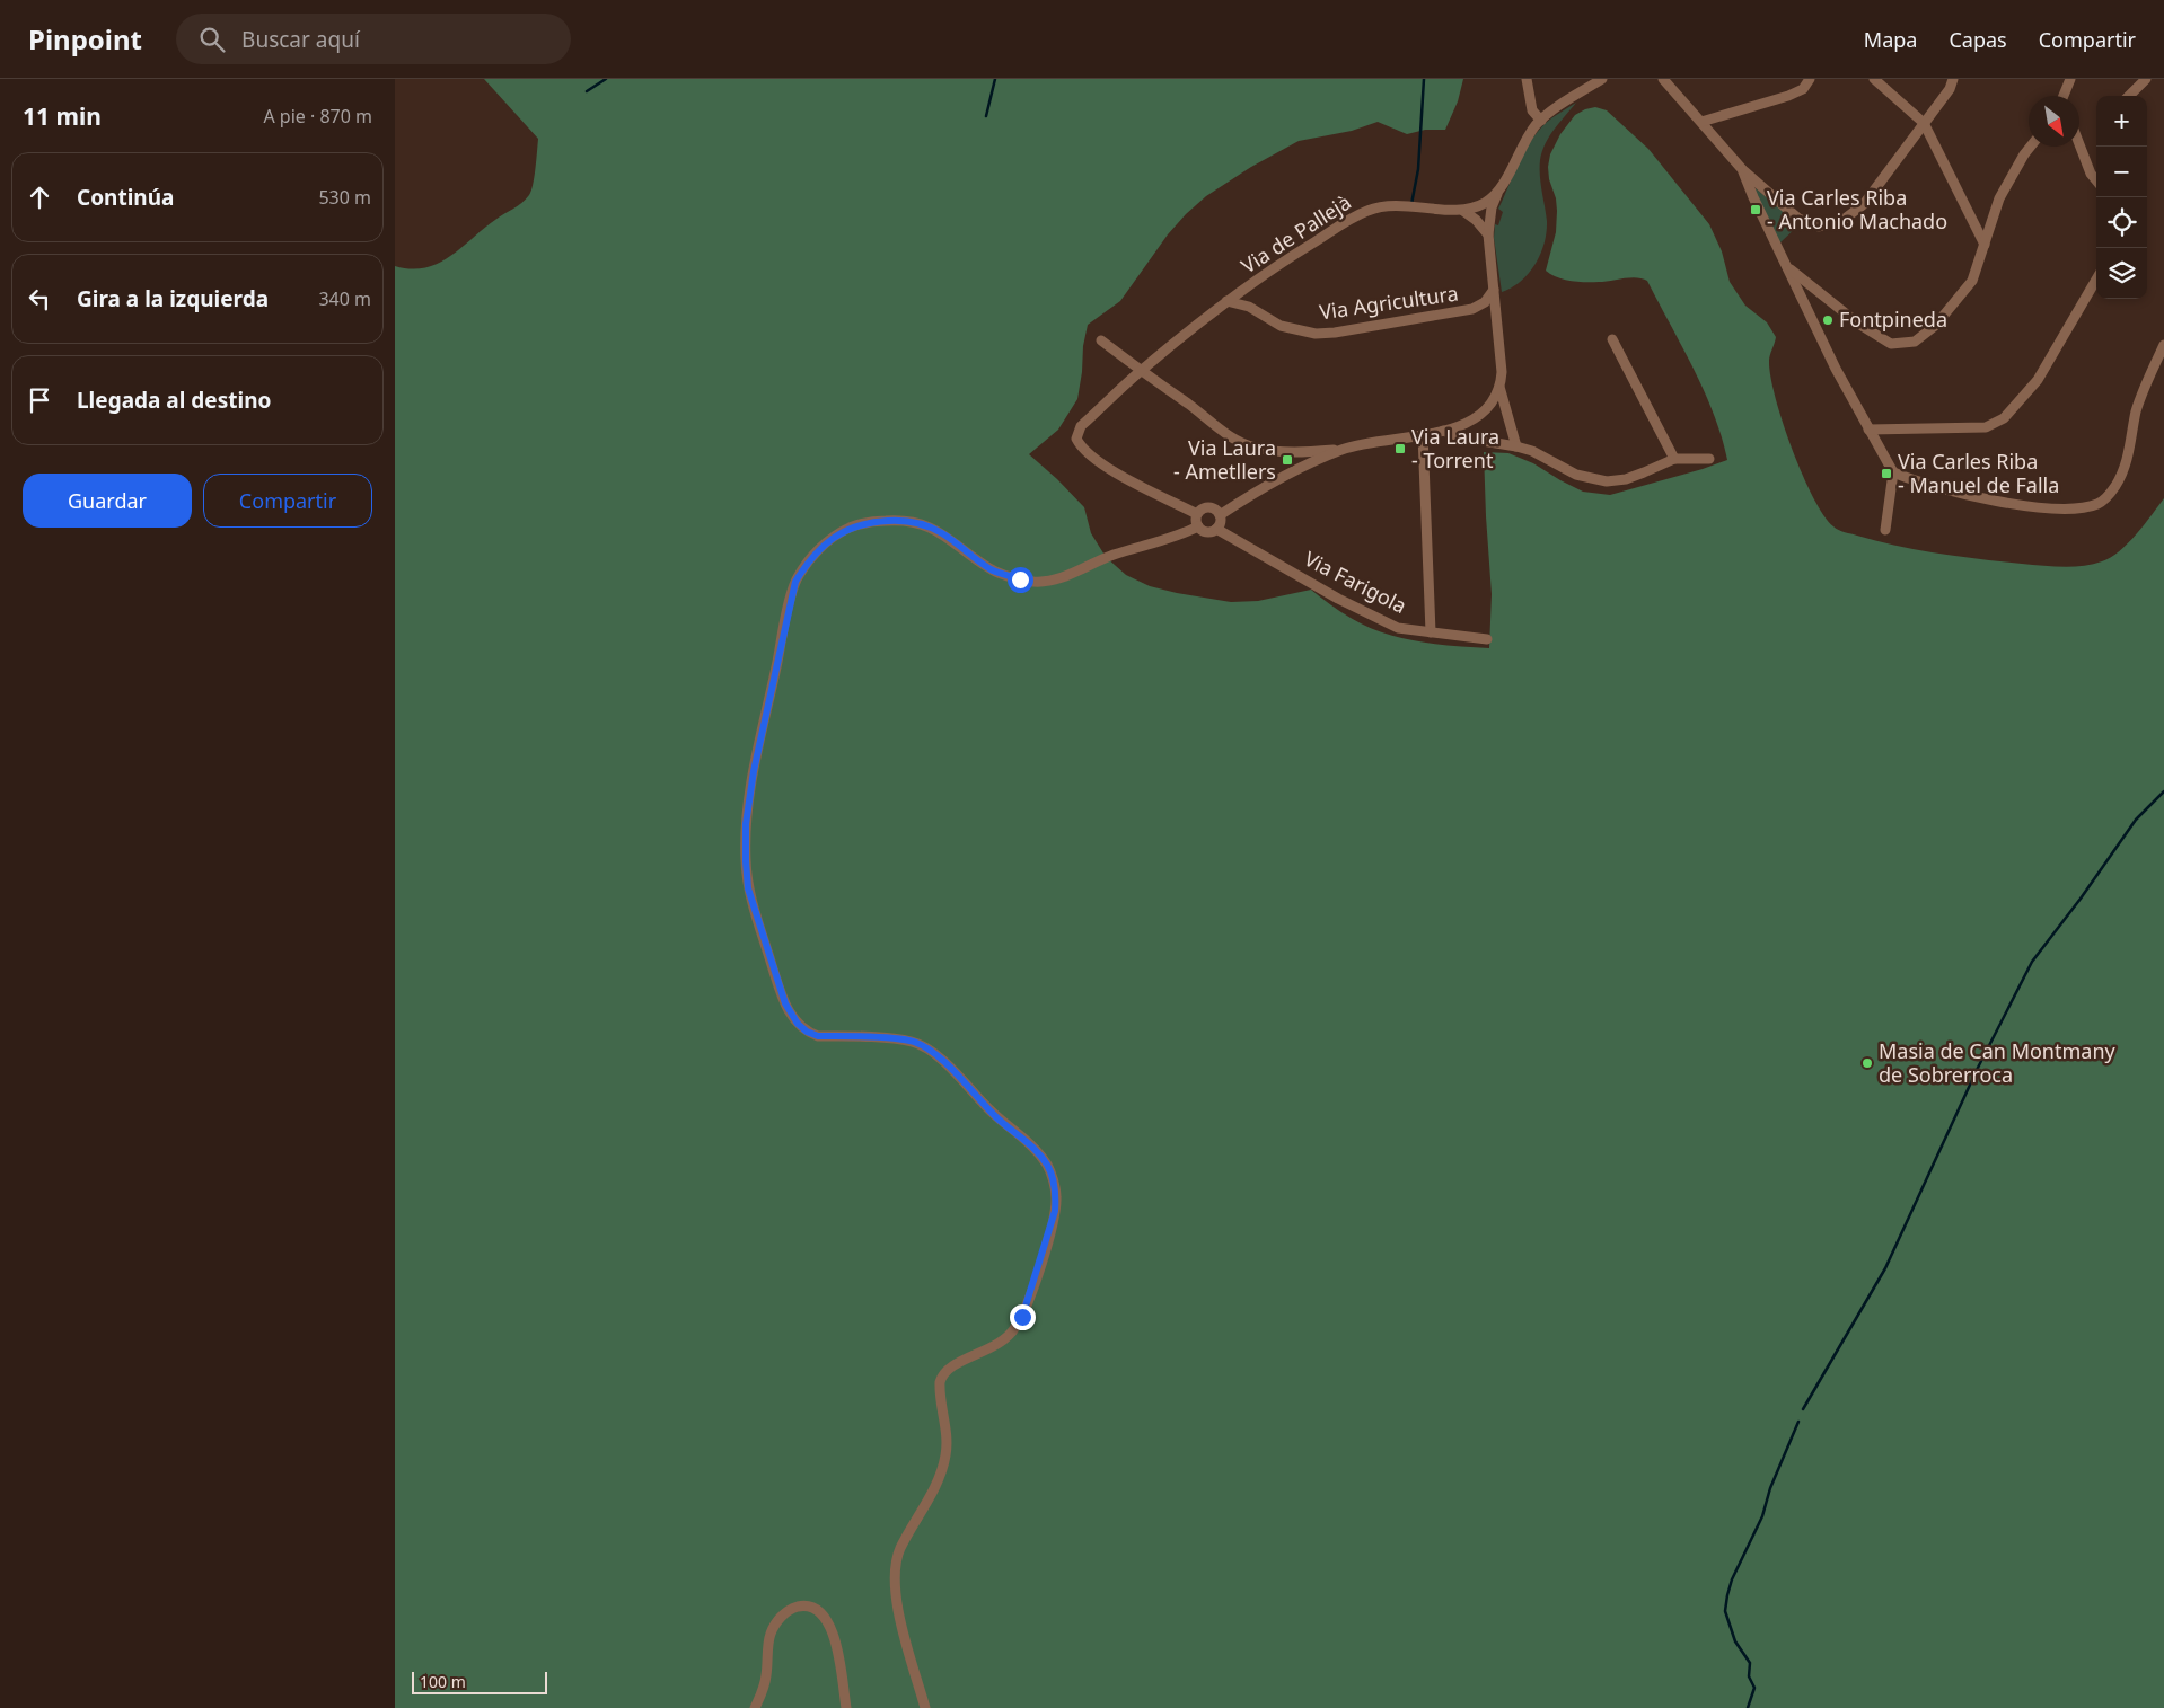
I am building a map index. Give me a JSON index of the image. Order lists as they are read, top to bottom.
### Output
{
  "streets": {
    "street": ["Via de Pallejà", "Via Agricultura", "Via Farigola"]
  },
  "crossings": [
    ["Via de Pallejà", "Via Agricultura"],
    ["Via de Pallejà", "Via Farigola"]
  ],
  "places": {
    "transit": [
      "Via Carles Riba - Antonio Machado",
      "Via Laura - Torrent",
      "Via Laura - Ametllers",
      "Via Carles Riba - Manuel de Falla"
    ],
    "other": ["Fontpineda", "Masia de Can Montmany de Sobrerroca"]
  },
  "scale_bar": "100 m",
  "north": "bottom right",
  "page": {
    "header": "Pinpoint",
    "search": "Buscar aquí",
    "nav": ["Mapa", "Capas", "Compartir"],
    "heading": ["11 min", "A pie · 870 m"],
    "map_buttons": ["+", "−"],
    "list": [
      ["Continúa", "530 m"],
      ["Gira a la izquierda", "340 m"],
      "Llegada al destino"
    ],
    "buttons": ["Guardar", "Compartir"],
    "scale": "100 m"
  }
}
